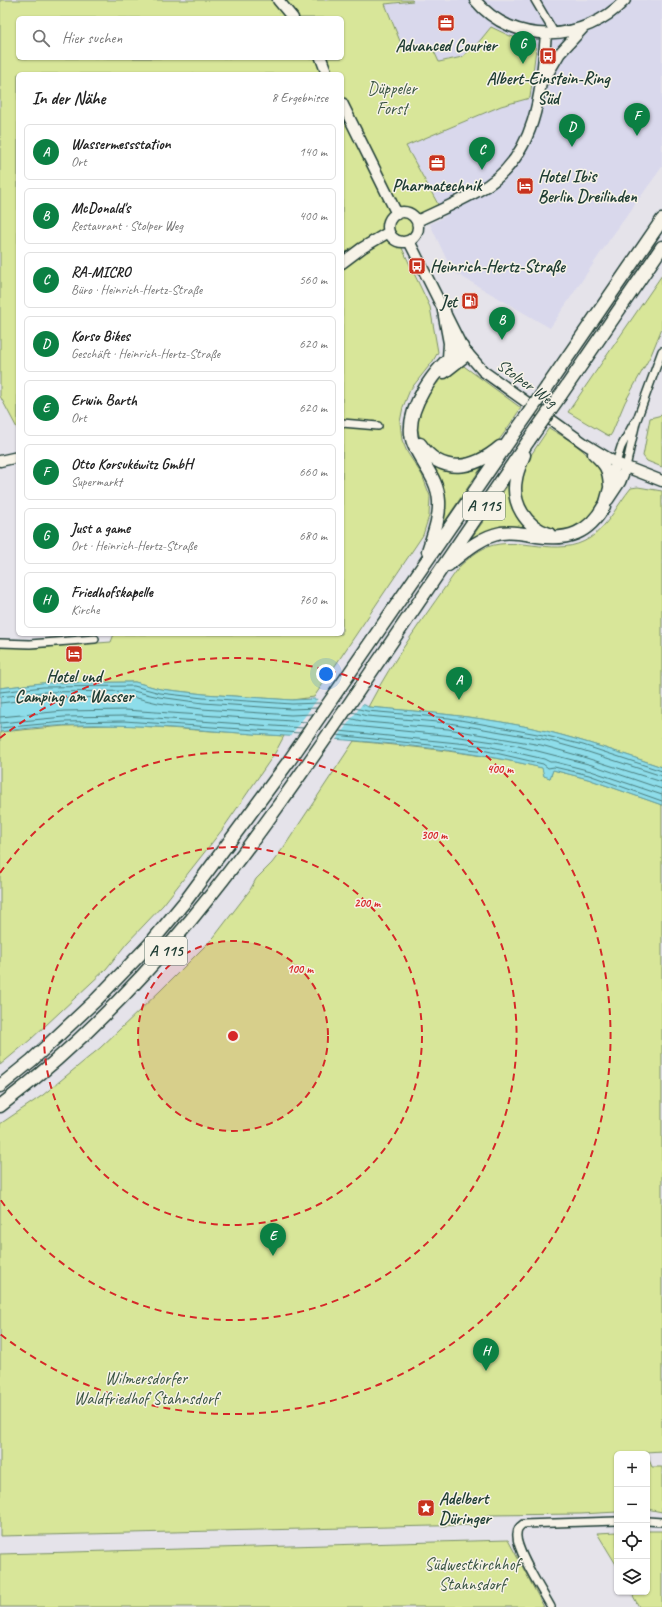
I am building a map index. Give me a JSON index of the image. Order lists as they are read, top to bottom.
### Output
{
  "streets": {
    "highway": ["A 115"],
    "street": ["Stolper Weg"]
  },
  "parks": ["Düppeler Forst", "Wilmersdorfer Waldfriedhof Stahnsdorf", "Südwestkirchhof Stahnsdorf"],
  "places": {
    "office": ["Advanced Courier", "Pharmatechnik"],
    "bus stop": ["Albert-Einstein-Ring Süd", "Heinrich-Hertz-Straße"],
    "hotel": ["Hotel Ibis Berlin Dreilinden", "Hotel und Camping am Wasser"],
    "fuel station": ["Jet"],
    "place": ["Adelbert Düringer"]
  },
  "page": {
    "search": "Hier suchen",
    "pins": [
      "G",
      "F",
      "D",
      "C",
      "B",
      "A",
      "E",
      "H"
    ],
    "heading": ["In der Nähe", "8 Ergebnisse"],
    "list": [
      {
        "mark": "A",
        "name": "Wassermessstation",
        "note": "Ort",
        "value": "140 m"
      },
      {
        "mark": "B",
        "name": "McDonald's",
        "note": "Restaurant · Stolper Weg",
        "value": "400 m"
      },
      {
        "mark": "C",
        "name": "RA-MICRO",
        "note": "Büro · Heinrich-Hertz-Straße",
        "value": "560 m"
      },
      {
        "mark": "D",
        "name": "Korso Bikes",
        "note": "Geschäft · Heinrich-Hertz-Straße",
        "value": "620 m"
      },
      {
        "mark": "E",
        "name": "Erwin Barth",
        "note": "Ort",
        "value": "620 m"
      },
      {
        "mark": "F",
        "name": "Otto Korsukéwitz GmbH",
        "note": "Supermarkt",
        "value": "660 m"
      },
      {
        "mark": "G",
        "name": "Just a game",
        "note": "Ort · Heinrich-Hertz-Straße",
        "value": "680 m"
      },
      {
        "mark": "H",
        "name": "Friedhofskapelle",
        "note": "Kirche",
        "value": "760 m"
      }
    ],
    "map_buttons": ["+", "−"]
  },
  "rings": [
    "400 m",
    "300 m",
    "200 m",
    "100 m"
  ]
}
